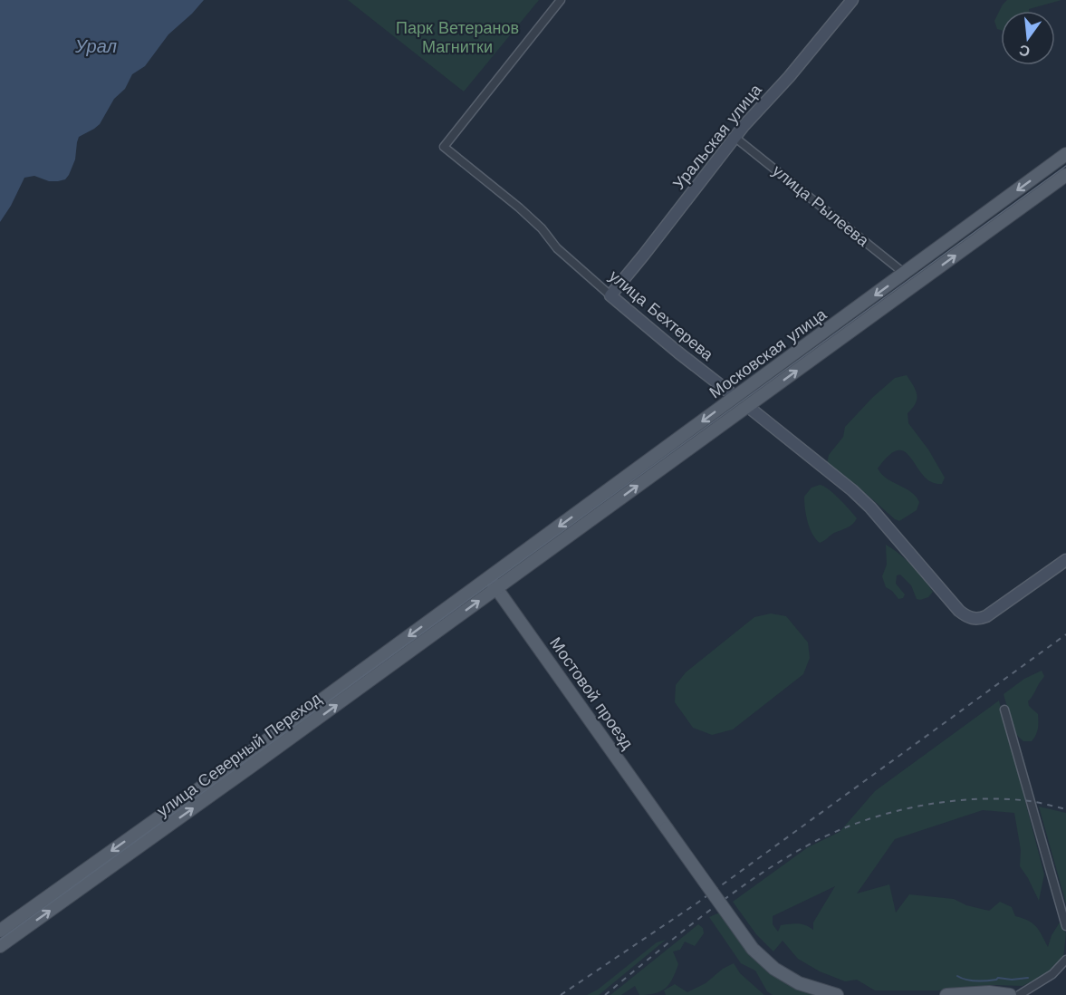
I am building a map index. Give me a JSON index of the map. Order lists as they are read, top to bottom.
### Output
{
  "streets": {
    "main road": [
      "улица Бехтерева",
      "Московская улица",
      "Мостовой проезд",
      "улица Северный Переход"
    ],
    "street": ["Уральская улица", "улица Рылеева"]
  },
  "crossings": [
    ["Уральская улица", "улица Рылеева"],
    ["Уральская улица", "улица Бехтерева"],
    ["улица Рылеева", "Московская улица"],
    ["улица Бехтерева", "Московская улица"],
    ["Московская улица", "Мостовой проезд"],
    ["Московская улица", "улица Северный Переход"],
    ["Мостовой проезд", "улица Северный Переход"]
  ],
  "water": ["Урал"],
  "parks": ["Парк Ветеранов Магнитки"],
  "north": "bottom"
}
